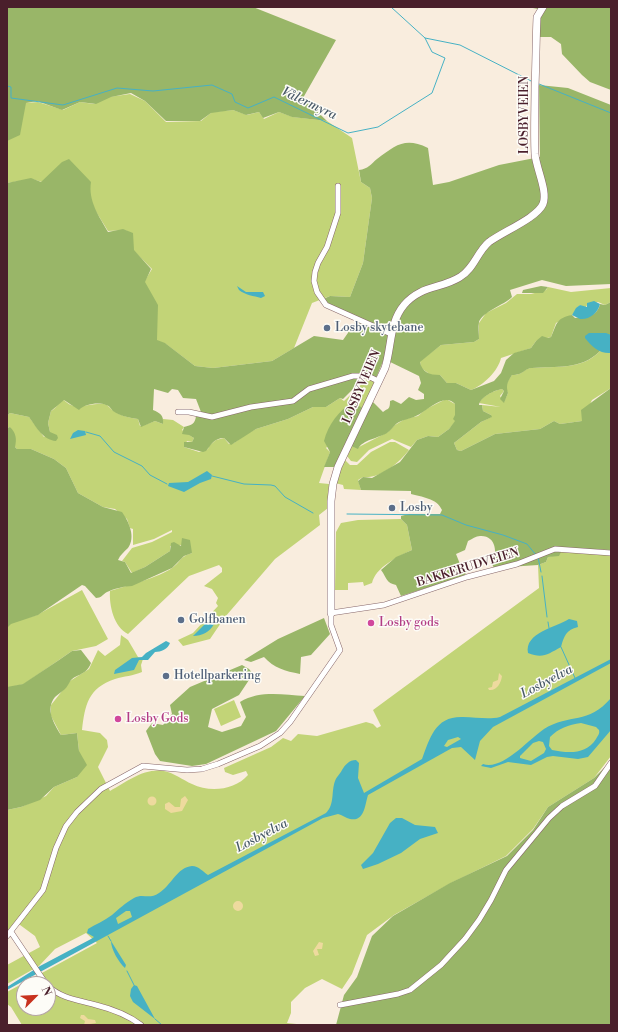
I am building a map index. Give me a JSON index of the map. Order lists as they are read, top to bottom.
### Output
{
  "streets": {
    "main road": ["LOSBYVEIEN"],
    "street": ["BAKKERUDVEIEN"]
  },
  "crossings": [
    ["LOSBYVEIEN", "BAKKERUDVEIEN"]
  ],
  "water": ["Vålermyra", "Losbyelva"],
  "places": [
    "Losby skytebane",
    "Losby",
    "Golfbanen",
    "Losby gods",
    "Hotellparkering",
    "Losby Gods"
  ],
  "north": "top right"
}
